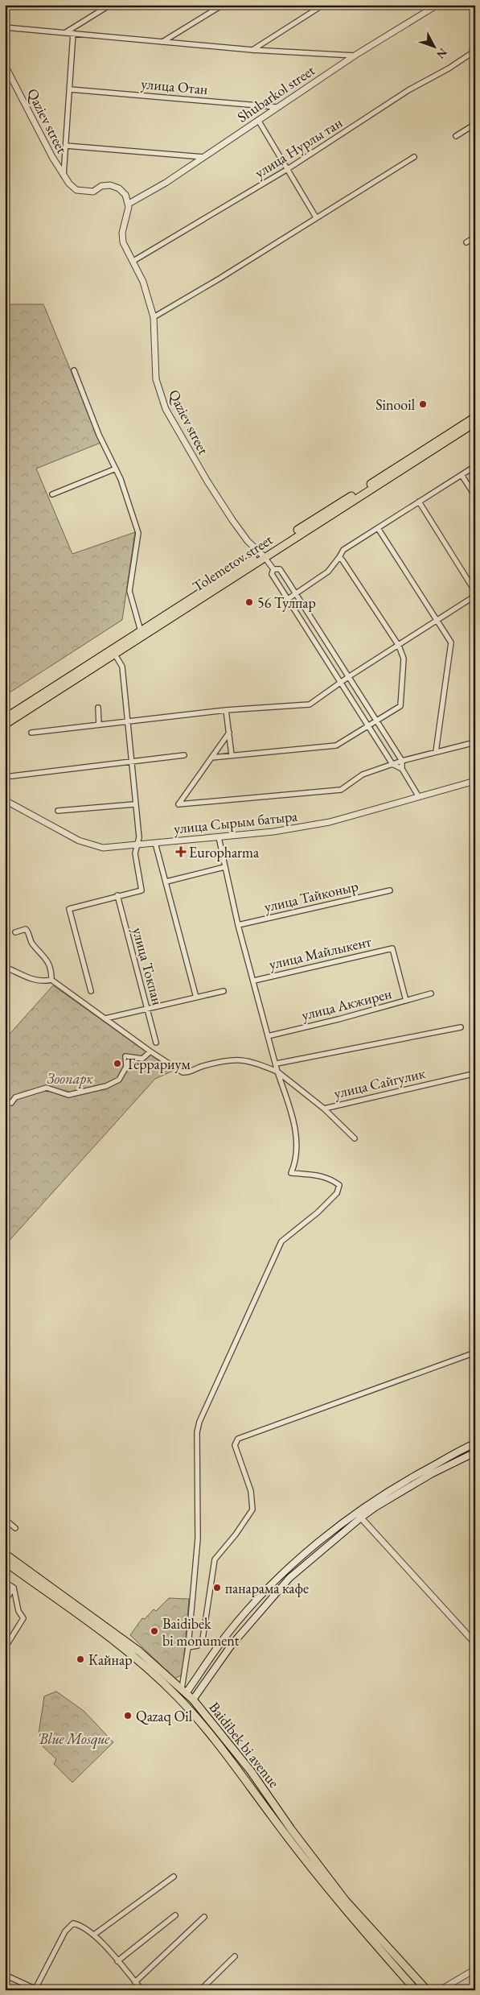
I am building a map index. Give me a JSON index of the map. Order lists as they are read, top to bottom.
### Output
{
  "streets": {
    "main road": ["Tolemetov street", "Baidibek bi avenue"],
    "street": [
      "улица Отан",
      "Shubarkol street",
      "Qaziev street",
      "улица Нурлы тан",
      "улица Сырым батыра",
      "улица Тайконыр",
      "улица Майлыкент",
      "улица Токпан",
      "улица Акжирен",
      "улица Сайгулик"
    ]
  },
  "crossings": [
    ["улица Отан", "Shubarkol street"],
    ["Shubarkol street", "Qaziev street"],
    ["Qaziev street", "улица Нурлы тан"],
    ["Qaziev street", "Tolemetov street"],
    ["улица Майлыкент", "улица Акжирен"]
  ],
  "parks": ["Зоопарк", "'Blue Mosque"],
  "places": {
    "other": [
      "Sinooil",
      "56 Тулпар",
      "Террариум",
      "панарама кафе",
      "Baidibek bi monument",
      "Кайнар",
      "Qazaq Oil"
    ],
    "health": ["Europharma"]
  },
  "north": "bottom right"
}
